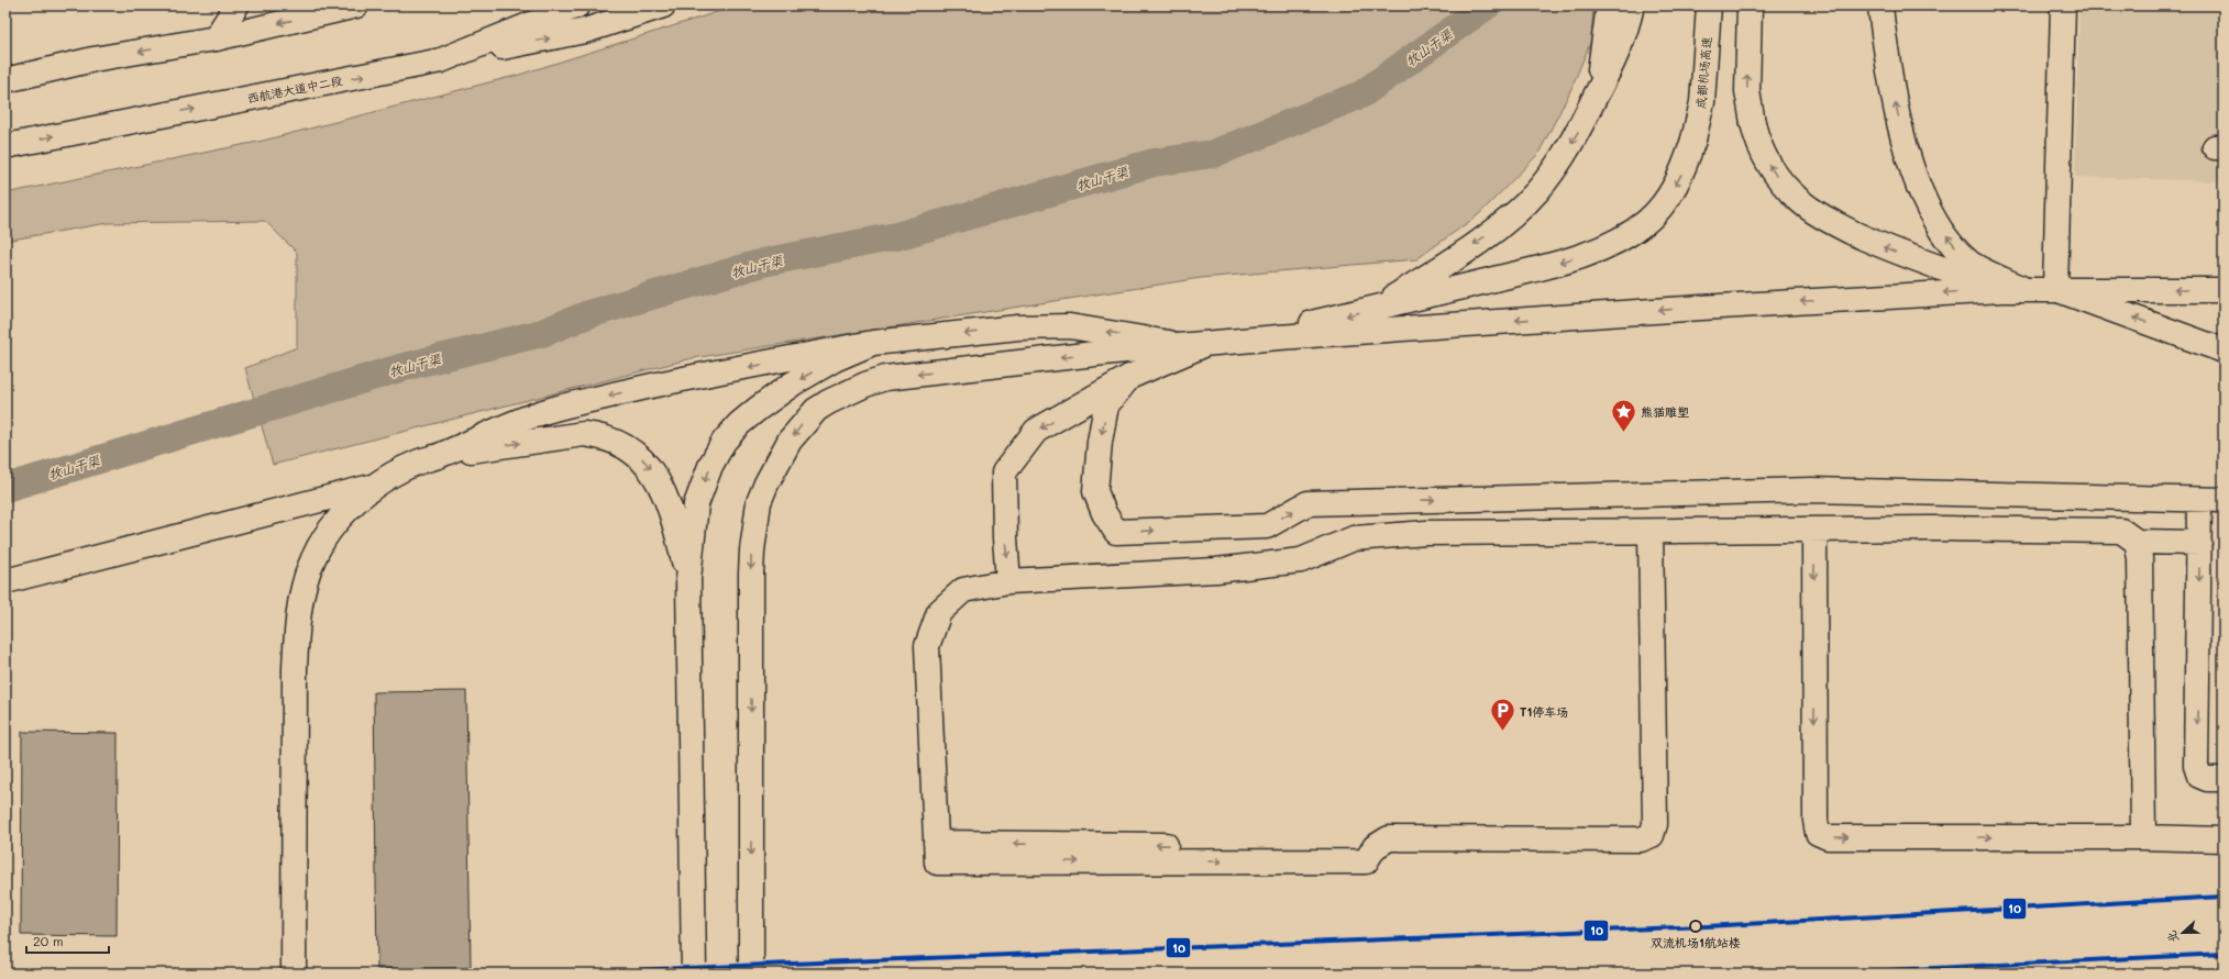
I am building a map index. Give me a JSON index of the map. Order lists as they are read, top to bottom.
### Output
{
  "streets": {
    "main road": ["成都机场高速", "西航港大道中二段"]
  },
  "water": ["牧山干渠"],
  "places": {
    "place": ["熊猫雕塑"],
    "parking": ["T1停车场"],
    "other": ["双流机场1航站楼"]
  },
  "lines": ["transit line 10"],
  "scale_bar": "20 m",
  "north": "left"
}
